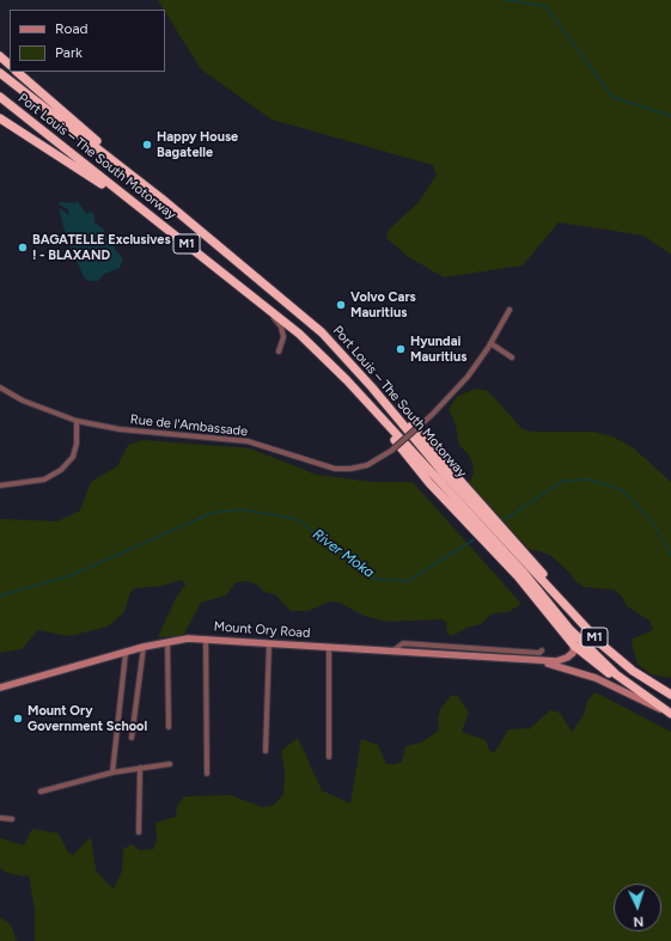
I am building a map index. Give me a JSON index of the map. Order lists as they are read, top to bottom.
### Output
{
  "streets": {
    "highway": ["Port Louis – The South Motorway", "M1"],
    "main road": ["Mount Ory Road"],
    "street": ["Rue de l'Ambassade"]
  },
  "crossings": [
    ["Port Louis – The South Motorway", "Mount Ory Road"]
  ],
  "water": ["River Moka"],
  "places": [
    "Happy House Bagatelle",
    "BAGATELLE Exclusives ! - BLAXAND",
    "Volvo Cars Mauritius",
    "Hyundai Mauritius",
    "Mount Ory Government School"
  ],
  "legend": ["Road", "Park"],
  "north": "bottom"
}
